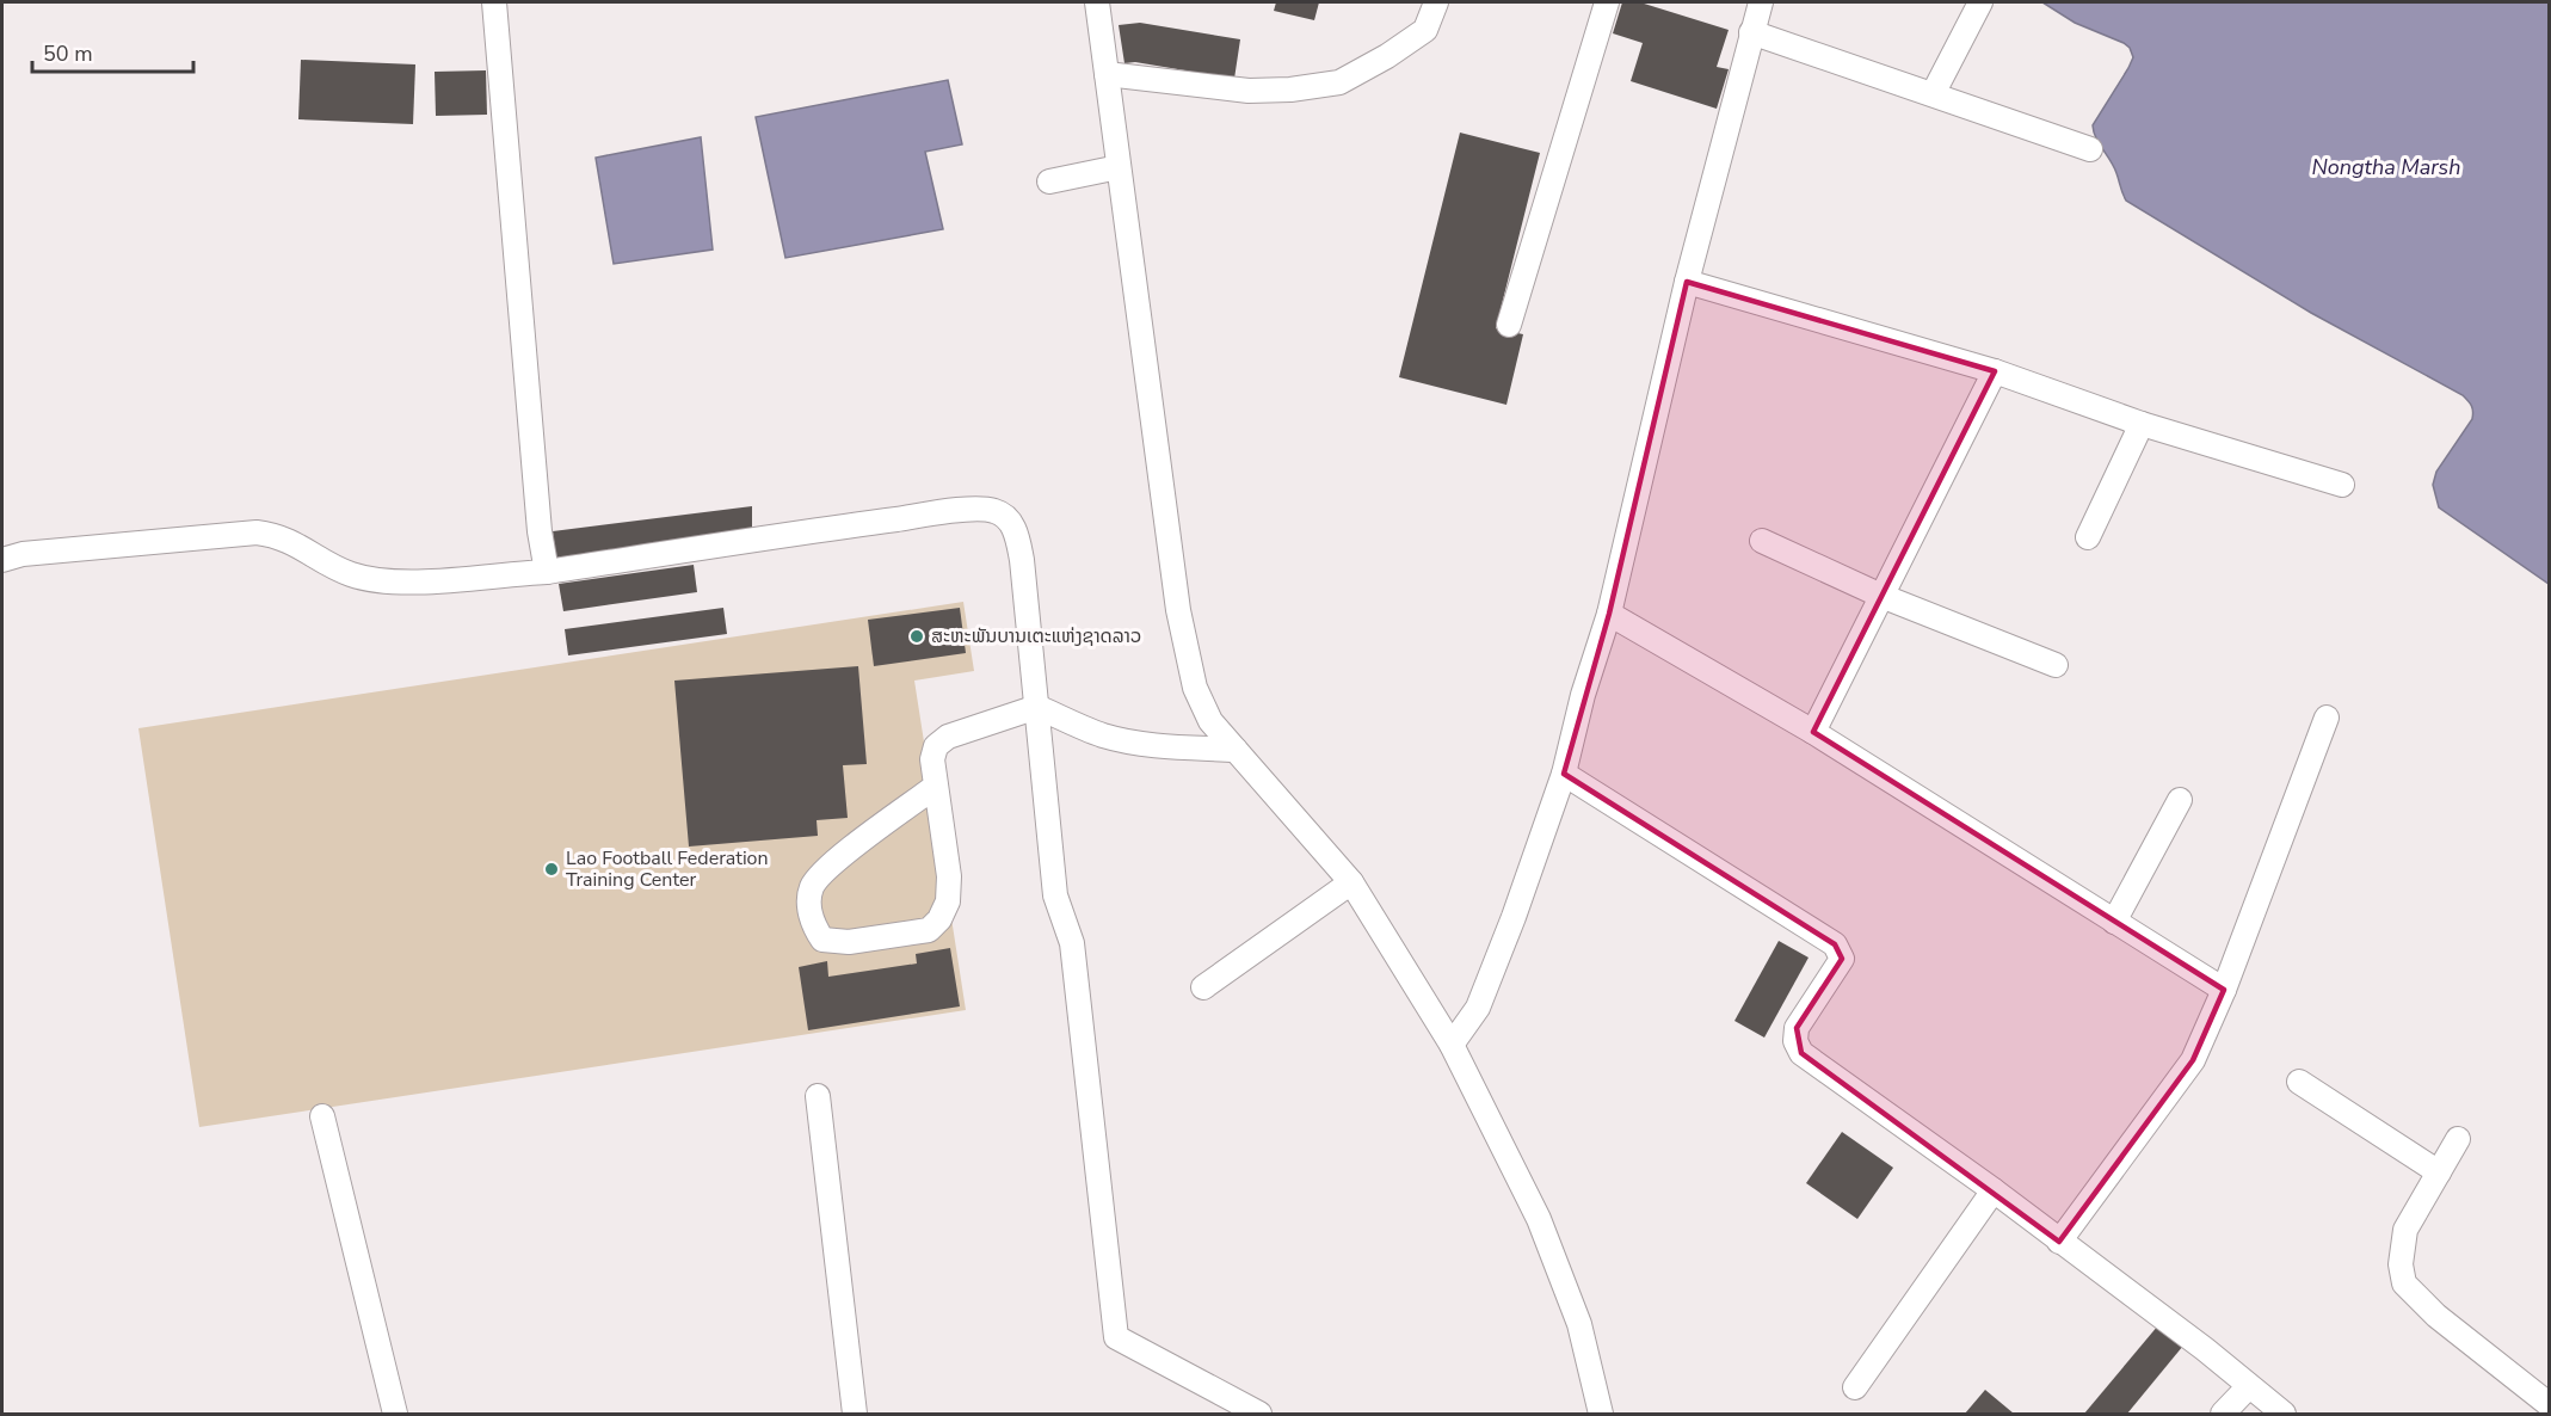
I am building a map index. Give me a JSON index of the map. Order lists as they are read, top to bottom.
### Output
{
  "water": ["Nongtha Marsh"],
  "places": ["ສະຫະພັນບານເຕະແຫ່ງຊາດລາວ", "Lao Football Federation Training Center"],
  "scale_bar": "50 m"
}
